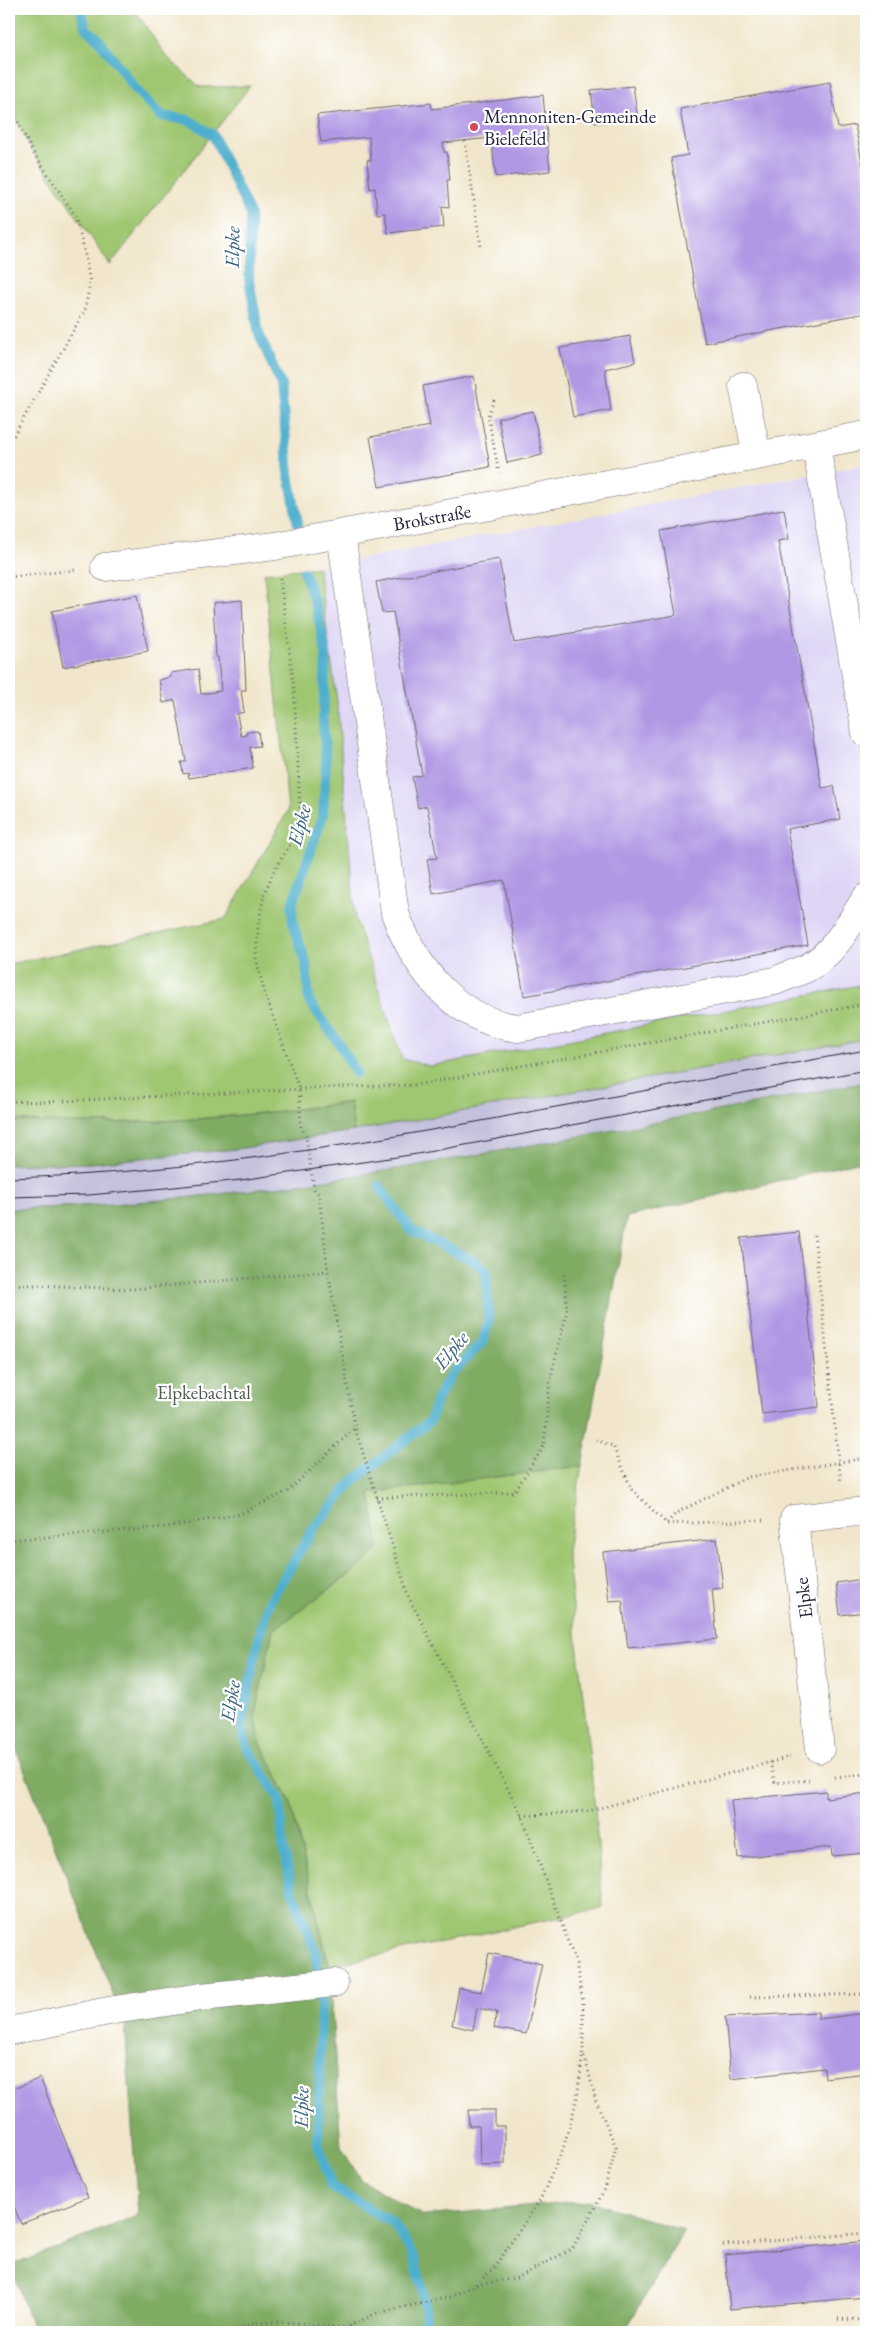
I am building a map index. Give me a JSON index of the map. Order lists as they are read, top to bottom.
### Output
{
  "streets": {
    "street": ["Brokstraße", "Elpke"]
  },
  "water": ["Elpke"],
  "parks": ["Elpkebachtal"],
  "places": ["Mennoniten-Gemeinde Bielefeld"]
}
